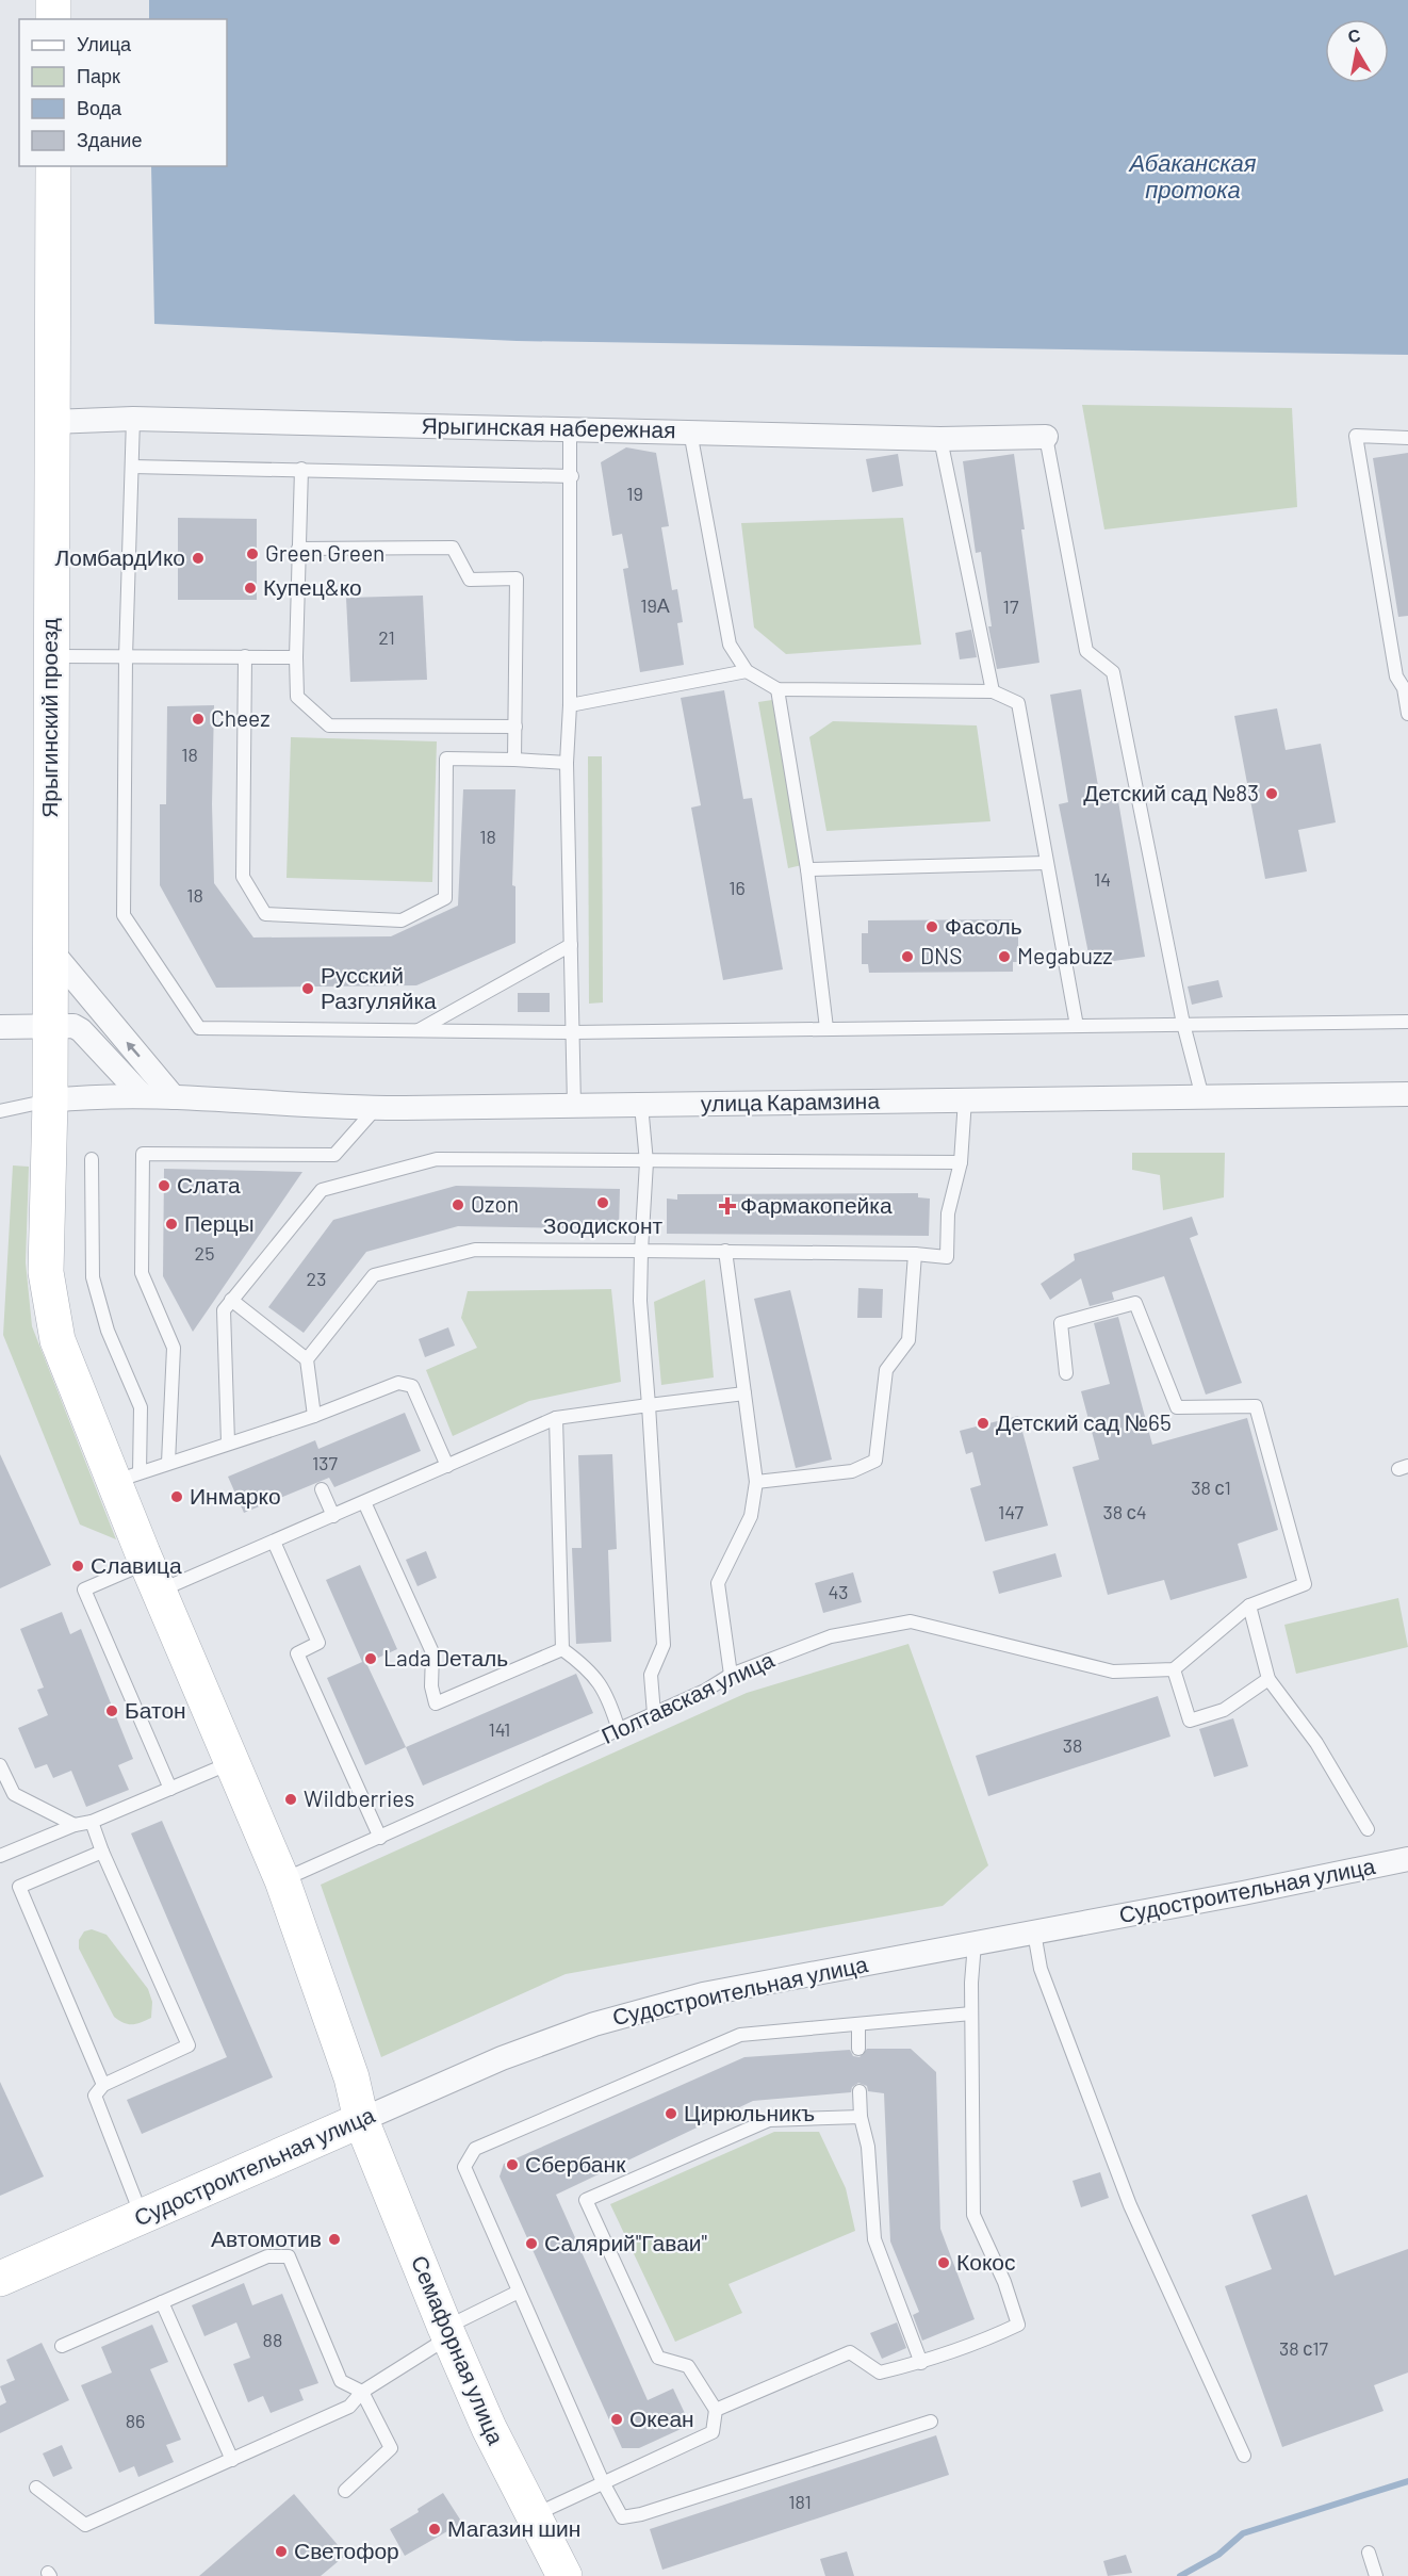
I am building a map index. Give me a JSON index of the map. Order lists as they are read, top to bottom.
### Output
{
  "streets": {
    "main road": ["Ярыгинский проезд", "Судостроительная улица", "Семафорная улица"],
    "street": ["Ярыгинская набережная", "улица Карамзина"],
    "lane": ["Полтавская улица"]
  },
  "crossings": [
    ["Ярыгинская набережная", "Ярыгинский проезд"],
    ["Ярыгинский проезд", "улица Карамзина"],
    ["Ярыгинский проезд", "Семафорная улица"],
    ["Полтавская улица", "Семафорная улица"],
    ["Судостроительная улица", "Семафорная улица"]
  ],
  "water": ["Абаканская протока"],
  "places": {
    "other": [
      "Green Green",
      "ЛомбардИко",
      "Купец&ко",
      "Cheez",
      "Детский сад №83",
      "Фасоль",
      "DNS",
      "Megabuzz",
      "Русский Разгуляйка",
      "Слата",
      "Зоодисконт",
      "Ozon",
      "Перцы",
      "Детский сад №65",
      "Инмарко",
      "Славица",
      "Lada Dеталь",
      "Батон",
      "Wildberries",
      "Цирюльникъ",
      "Сбербанк",
      "Автомотив",
      "Салярий\"Гаваи\"",
      "Кокос",
      "Океан",
      "Магазин шин",
      "Светофор"
    ],
    "health": ["Фармакопейка"]
  },
  "house_numbers": [
    "19",
    "19А",
    "17",
    "21",
    "18",
    "18",
    "14",
    "16",
    "18",
    "25",
    "23",
    "137",
    "38 с1",
    "147",
    "38 с4",
    "43",
    "141",
    "38",
    "88",
    "38 с17",
    "86",
    "181"
  ],
  "legend": [
    "Улица",
    "Парк",
    "Вода",
    "Здание"
  ],
  "north": "top"
}
